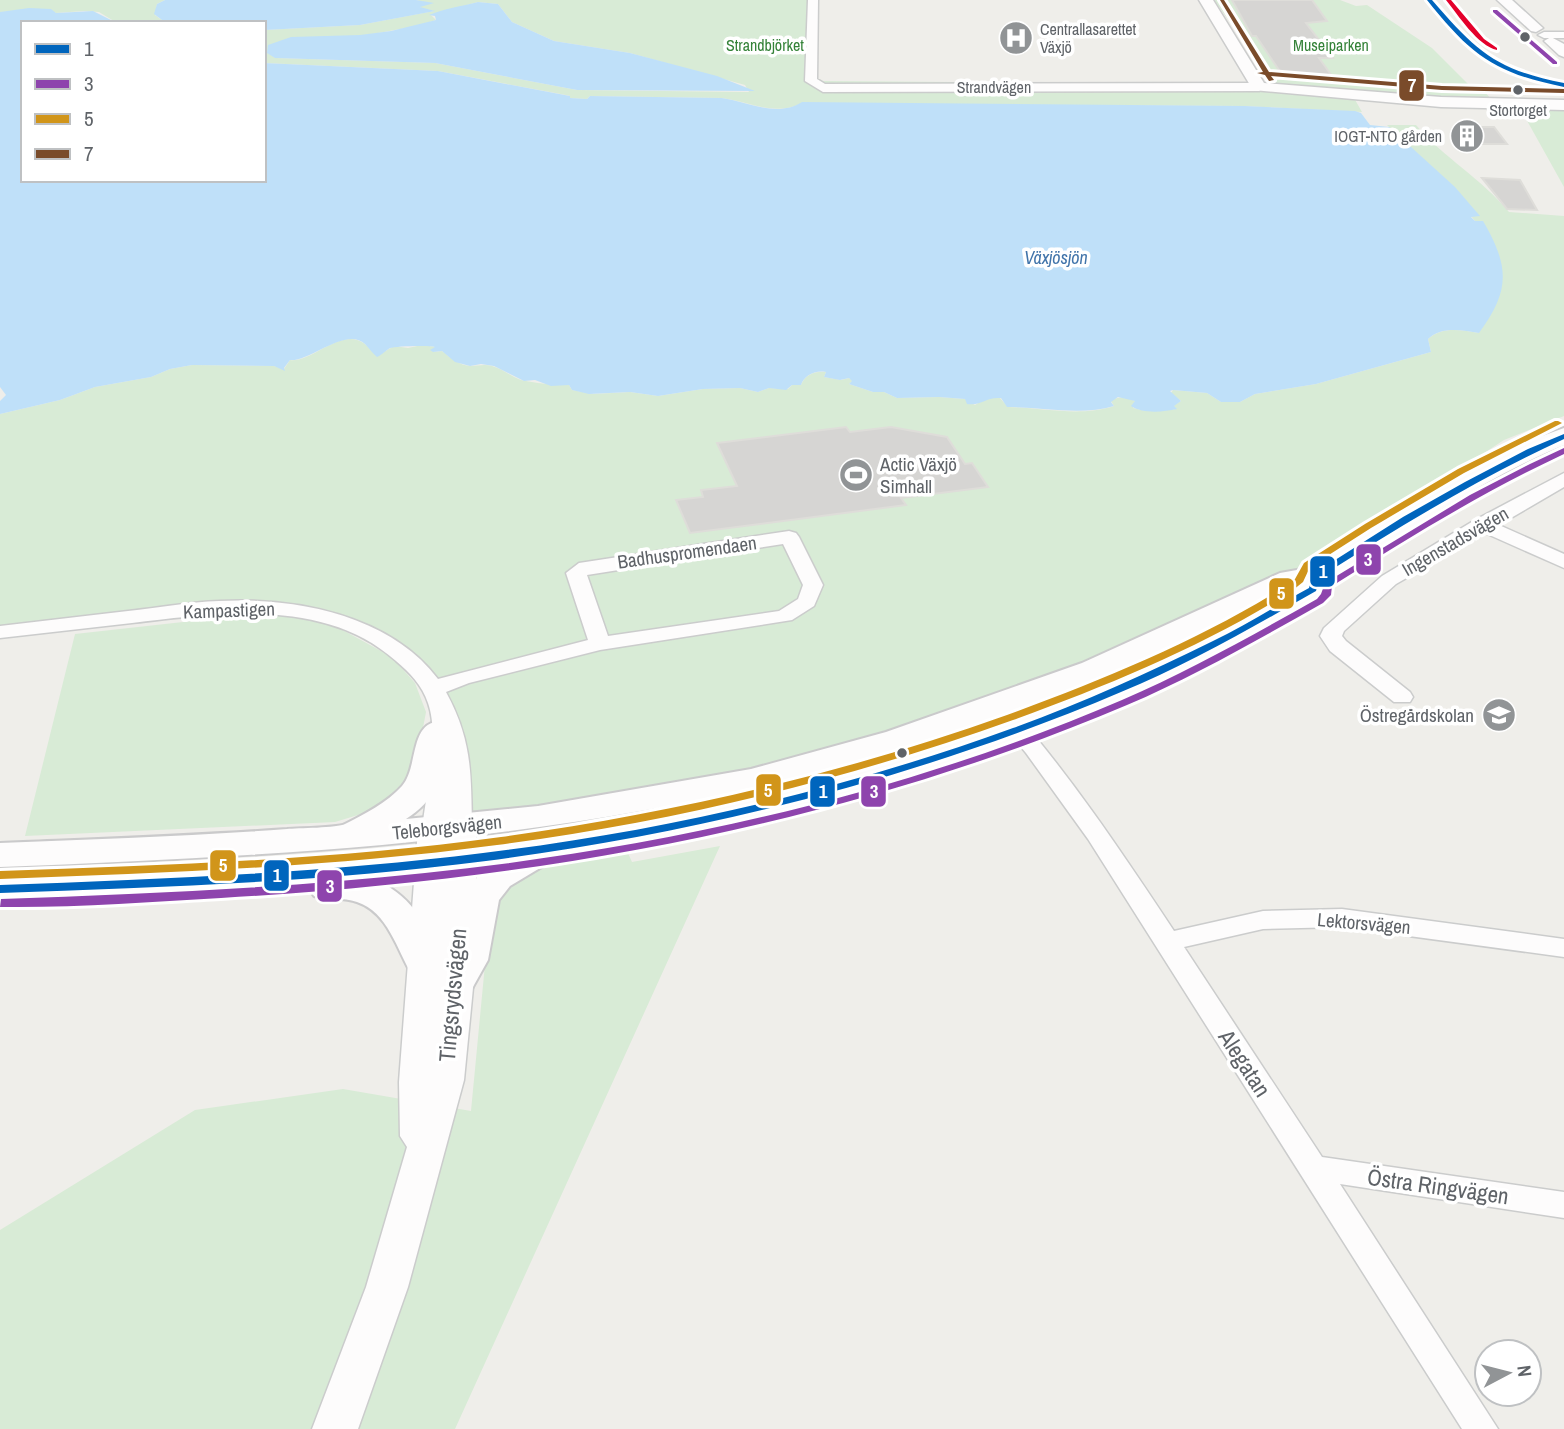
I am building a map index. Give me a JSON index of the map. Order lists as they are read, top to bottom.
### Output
{
  "streets": {
    "main road": ["Teleborgsvägen"],
    "street": [
      "Strandvägen",
      "Ingenstadsvägen",
      "Badhuspromendaen",
      "Kampastigen",
      "Lektorsvägen",
      "Tingsrydsvägen",
      "Alegatan",
      "Östra Ringvägen"
    ]
  },
  "crossings": [
    ["Kampastigen", "Teleborgsvägen"],
    ["Kampastigen", "Tingsrydsvägen"],
    ["Teleborgsvägen", "Tingsrydsvägen"],
    ["Teleborgsvägen", "Alegatan"],
    ["Lektorsvägen", "Alegatan"],
    ["Alegatan", "Östra Ringvägen"]
  ],
  "water": ["Växjösjön"],
  "parks": ["Strandbjörket", "Museiparken"],
  "places": {
    "hospital": ["Centrallasarettet Växjö"],
    "other": ["Stortorget"],
    "building": ["IOGT-NTO gården"],
    "sports": ["Actic Växjö Simhall"],
    "school or university": ["Östregårdskolan"]
  },
  "lines": [
    "transit line 1",
    "transit line 7",
    "transit line 3",
    "transit line 5"
  ],
  "legend": [
    "1",
    "3",
    "5",
    "7"
  ],
  "north": "right"
}
